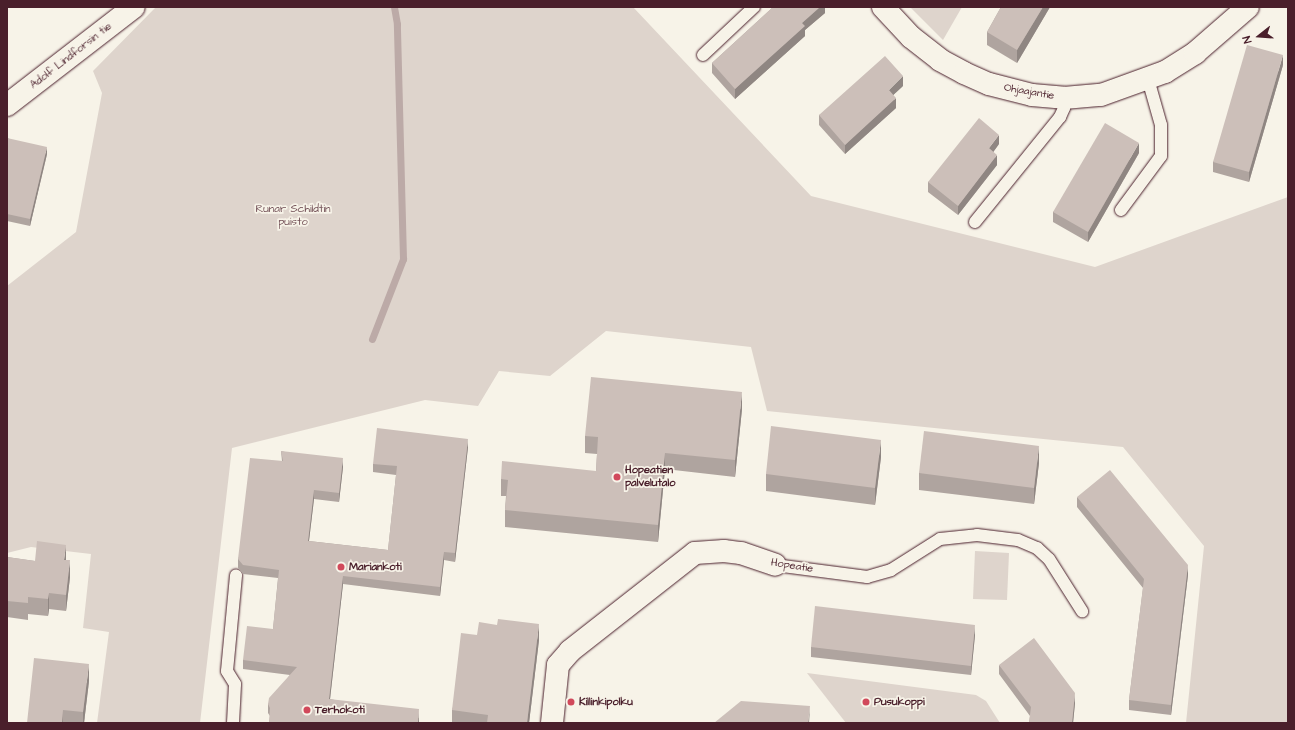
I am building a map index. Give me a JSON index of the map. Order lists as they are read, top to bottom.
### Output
{
  "streets": {
    "street": ["Adolf Lindforsin tie", "Ohjaajantie", "Hopeatie"]
  },
  "parks": ["Runar Schildtin puisto"],
  "places": [
    "Hopeatien palvelutalo",
    "Mariankoti",
    "Killinkipolku",
    "Pusukoppi",
    "Terhokoti"
  ],
  "north": "left"
}
